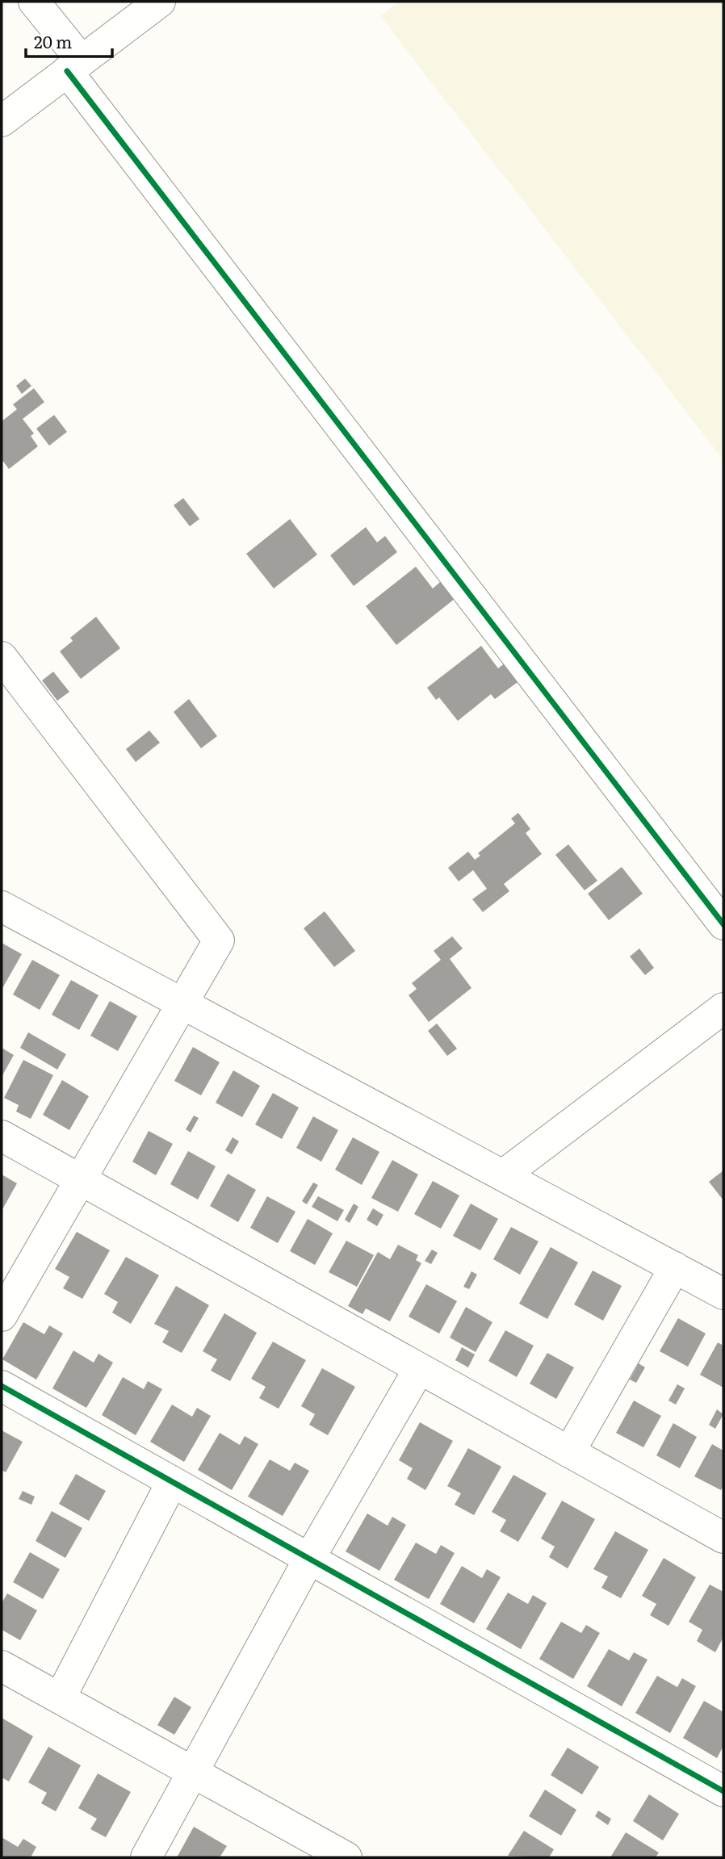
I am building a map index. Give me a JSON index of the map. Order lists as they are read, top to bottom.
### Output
{
  "scale_bar": "20 m"
}
